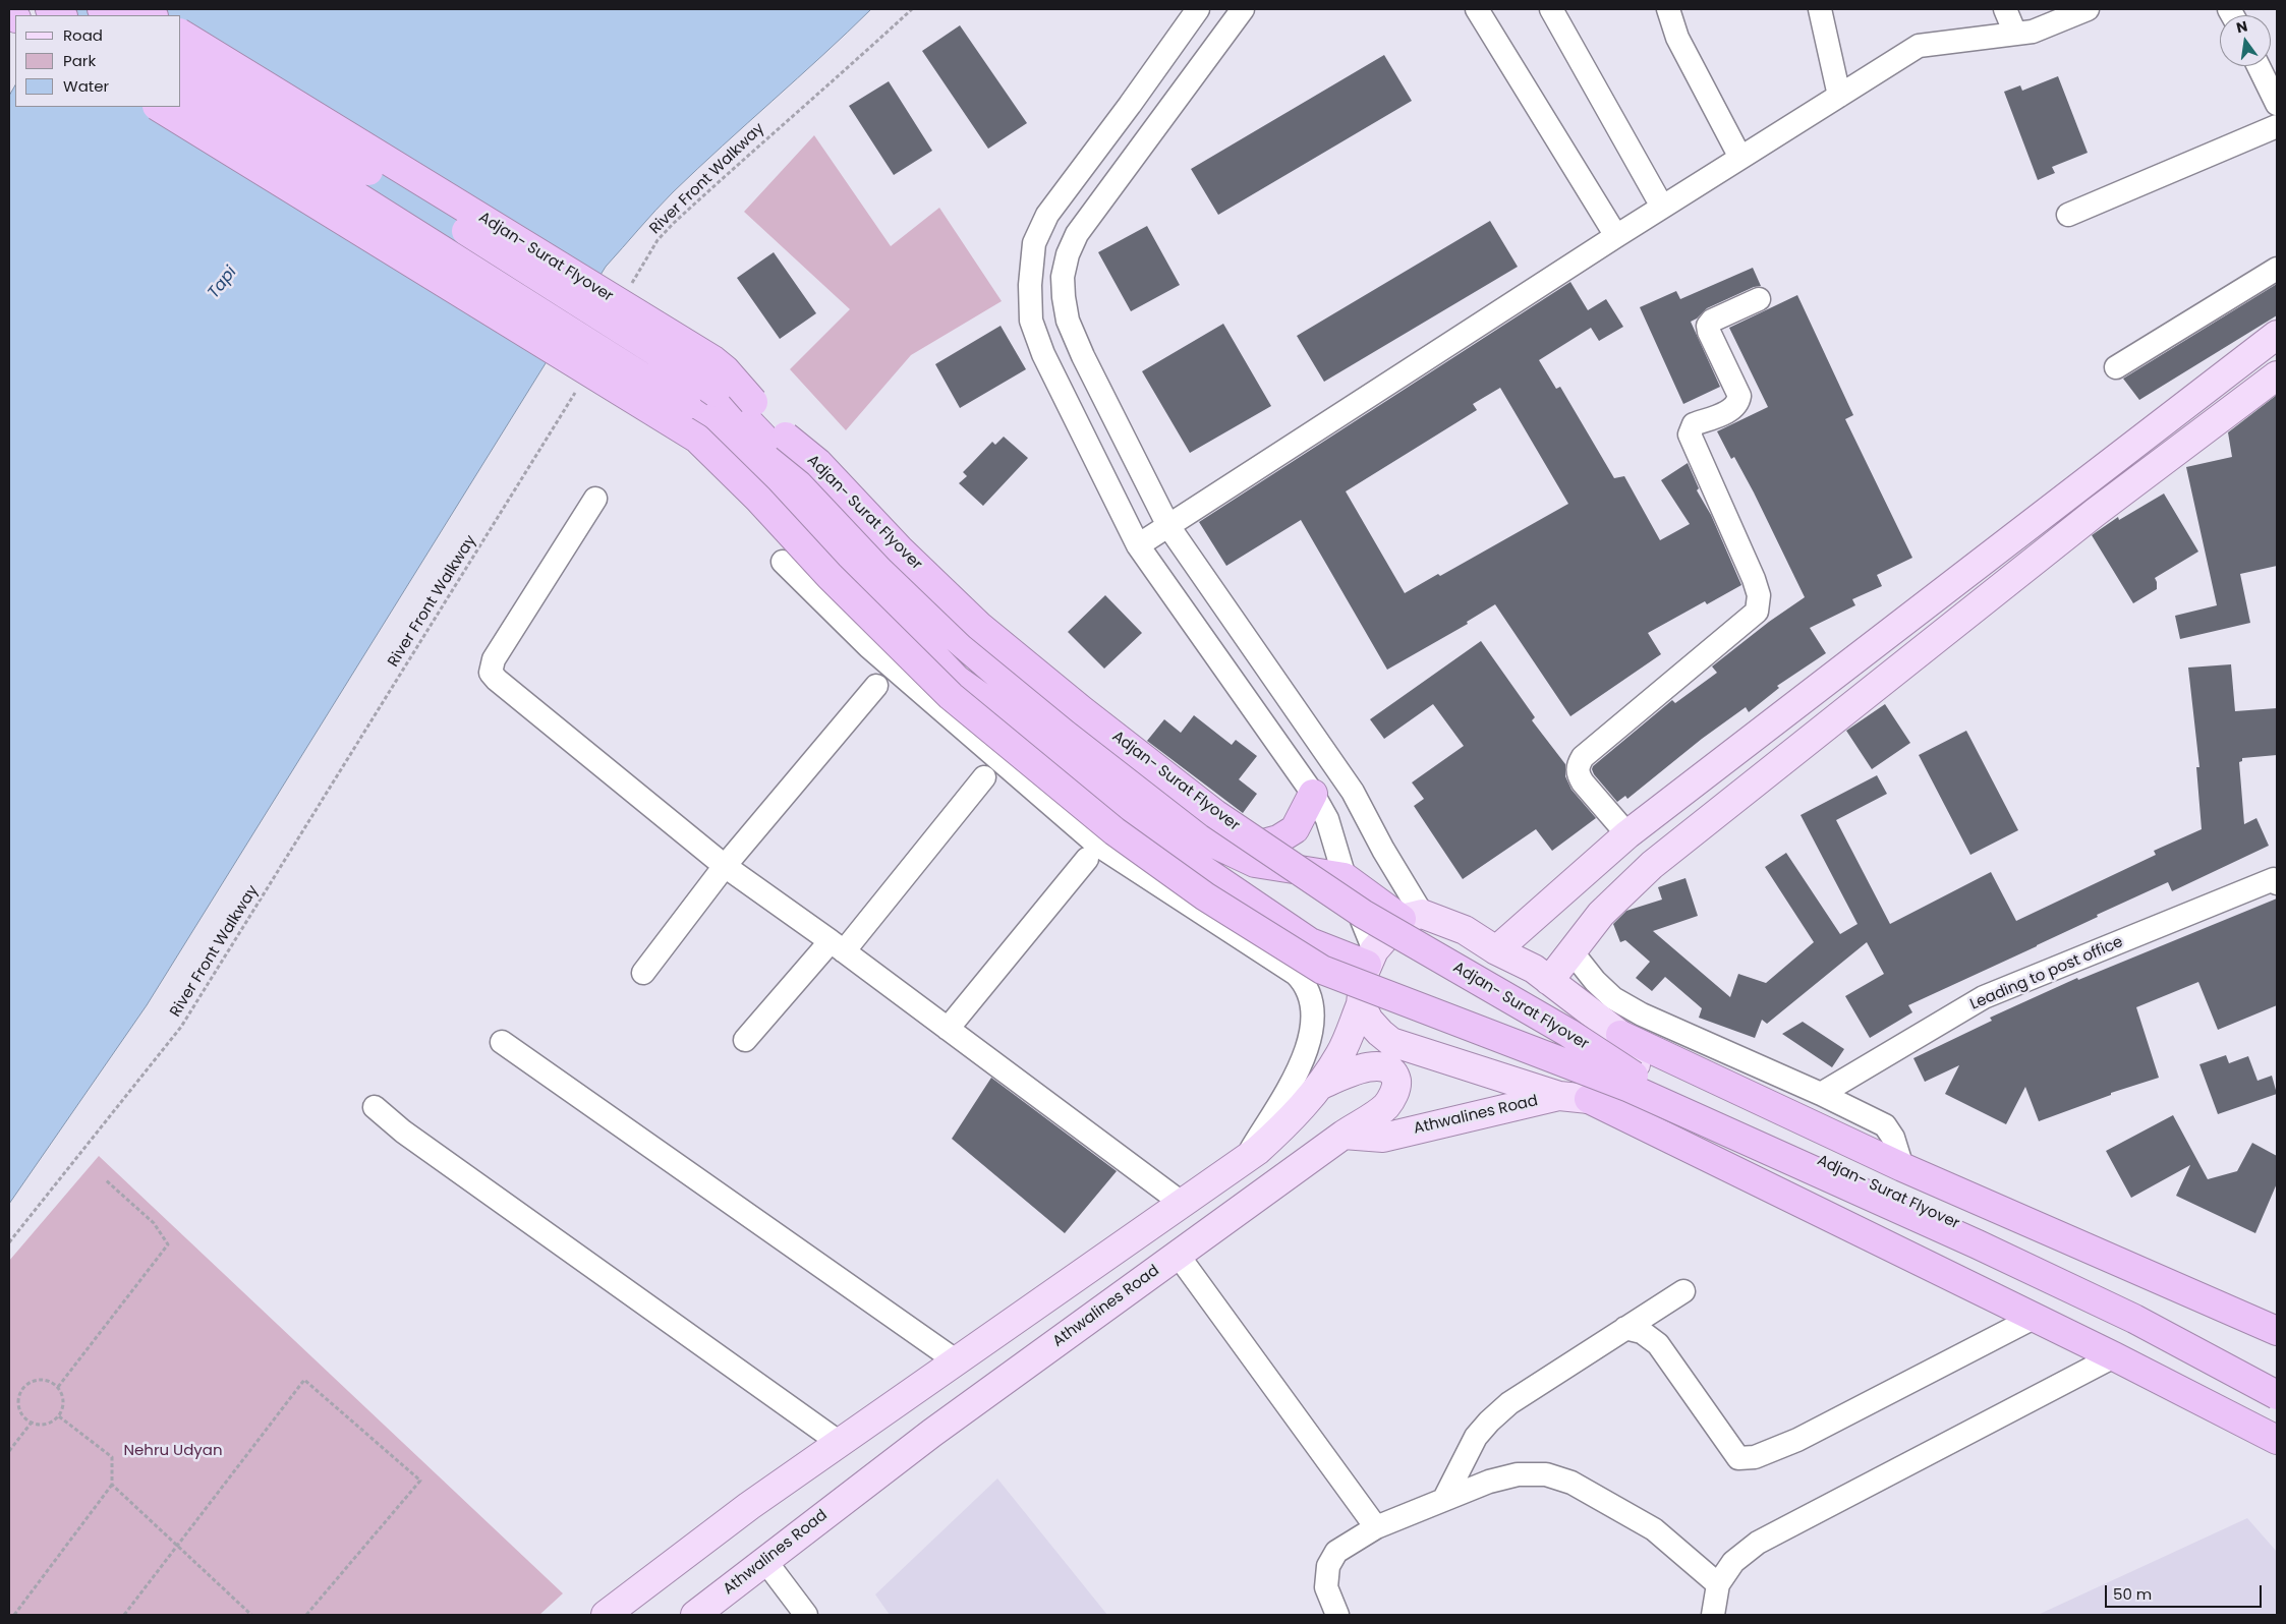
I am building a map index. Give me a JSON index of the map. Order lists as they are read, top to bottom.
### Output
{
  "streets": {
    "highway": ["Adjan- Surat Flyover"],
    "main road": ["Athwalines Road"],
    "street": ["Leading to post office"],
    "path": ["River Front Walkway"]
  },
  "water": ["Tapi"],
  "parks": ["Nehru Udyan"],
  "legend": ["Road", "Park", "Water"],
  "scale_bar": "50 m",
  "north": "top"
}
